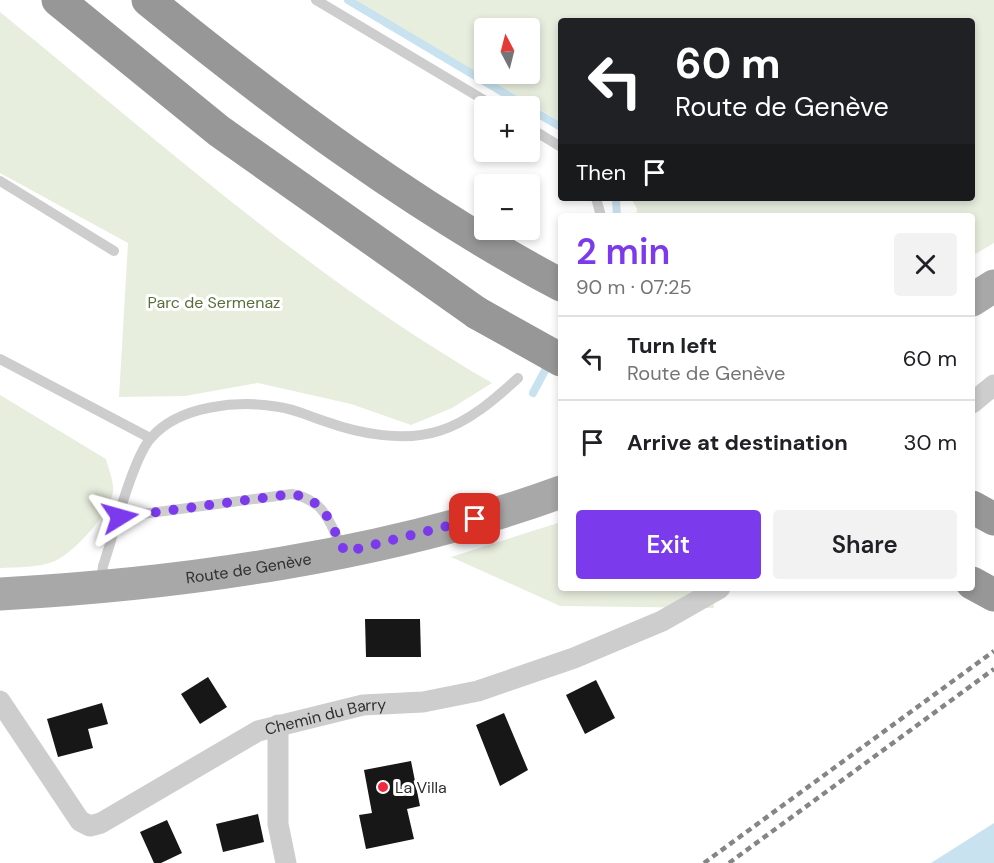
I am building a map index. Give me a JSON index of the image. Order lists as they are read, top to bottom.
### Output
{
  "streets": {
    "main road": ["Route de Genève"],
    "street": ["Chemin du Barry"]
  },
  "parks": ["Parc de Sermenaz"],
  "places": ["La Villa"],
  "north": "top",
  "page": {
    "map_buttons": ["+", "−"],
    "turn": ["60 m", "Route de Genève"],
    "then": "Then",
    "heading": ["2 min", "90 m · 07:25"],
    "list": [
      {
        "name": "Turn left",
        "note": "Route de Genève",
        "value": "60 m"
      },
      {
        "name": "Arrive at destination",
        "value": "30 m"
      }
    ],
    "buttons": ["Exit", "Share"]
  }
}
